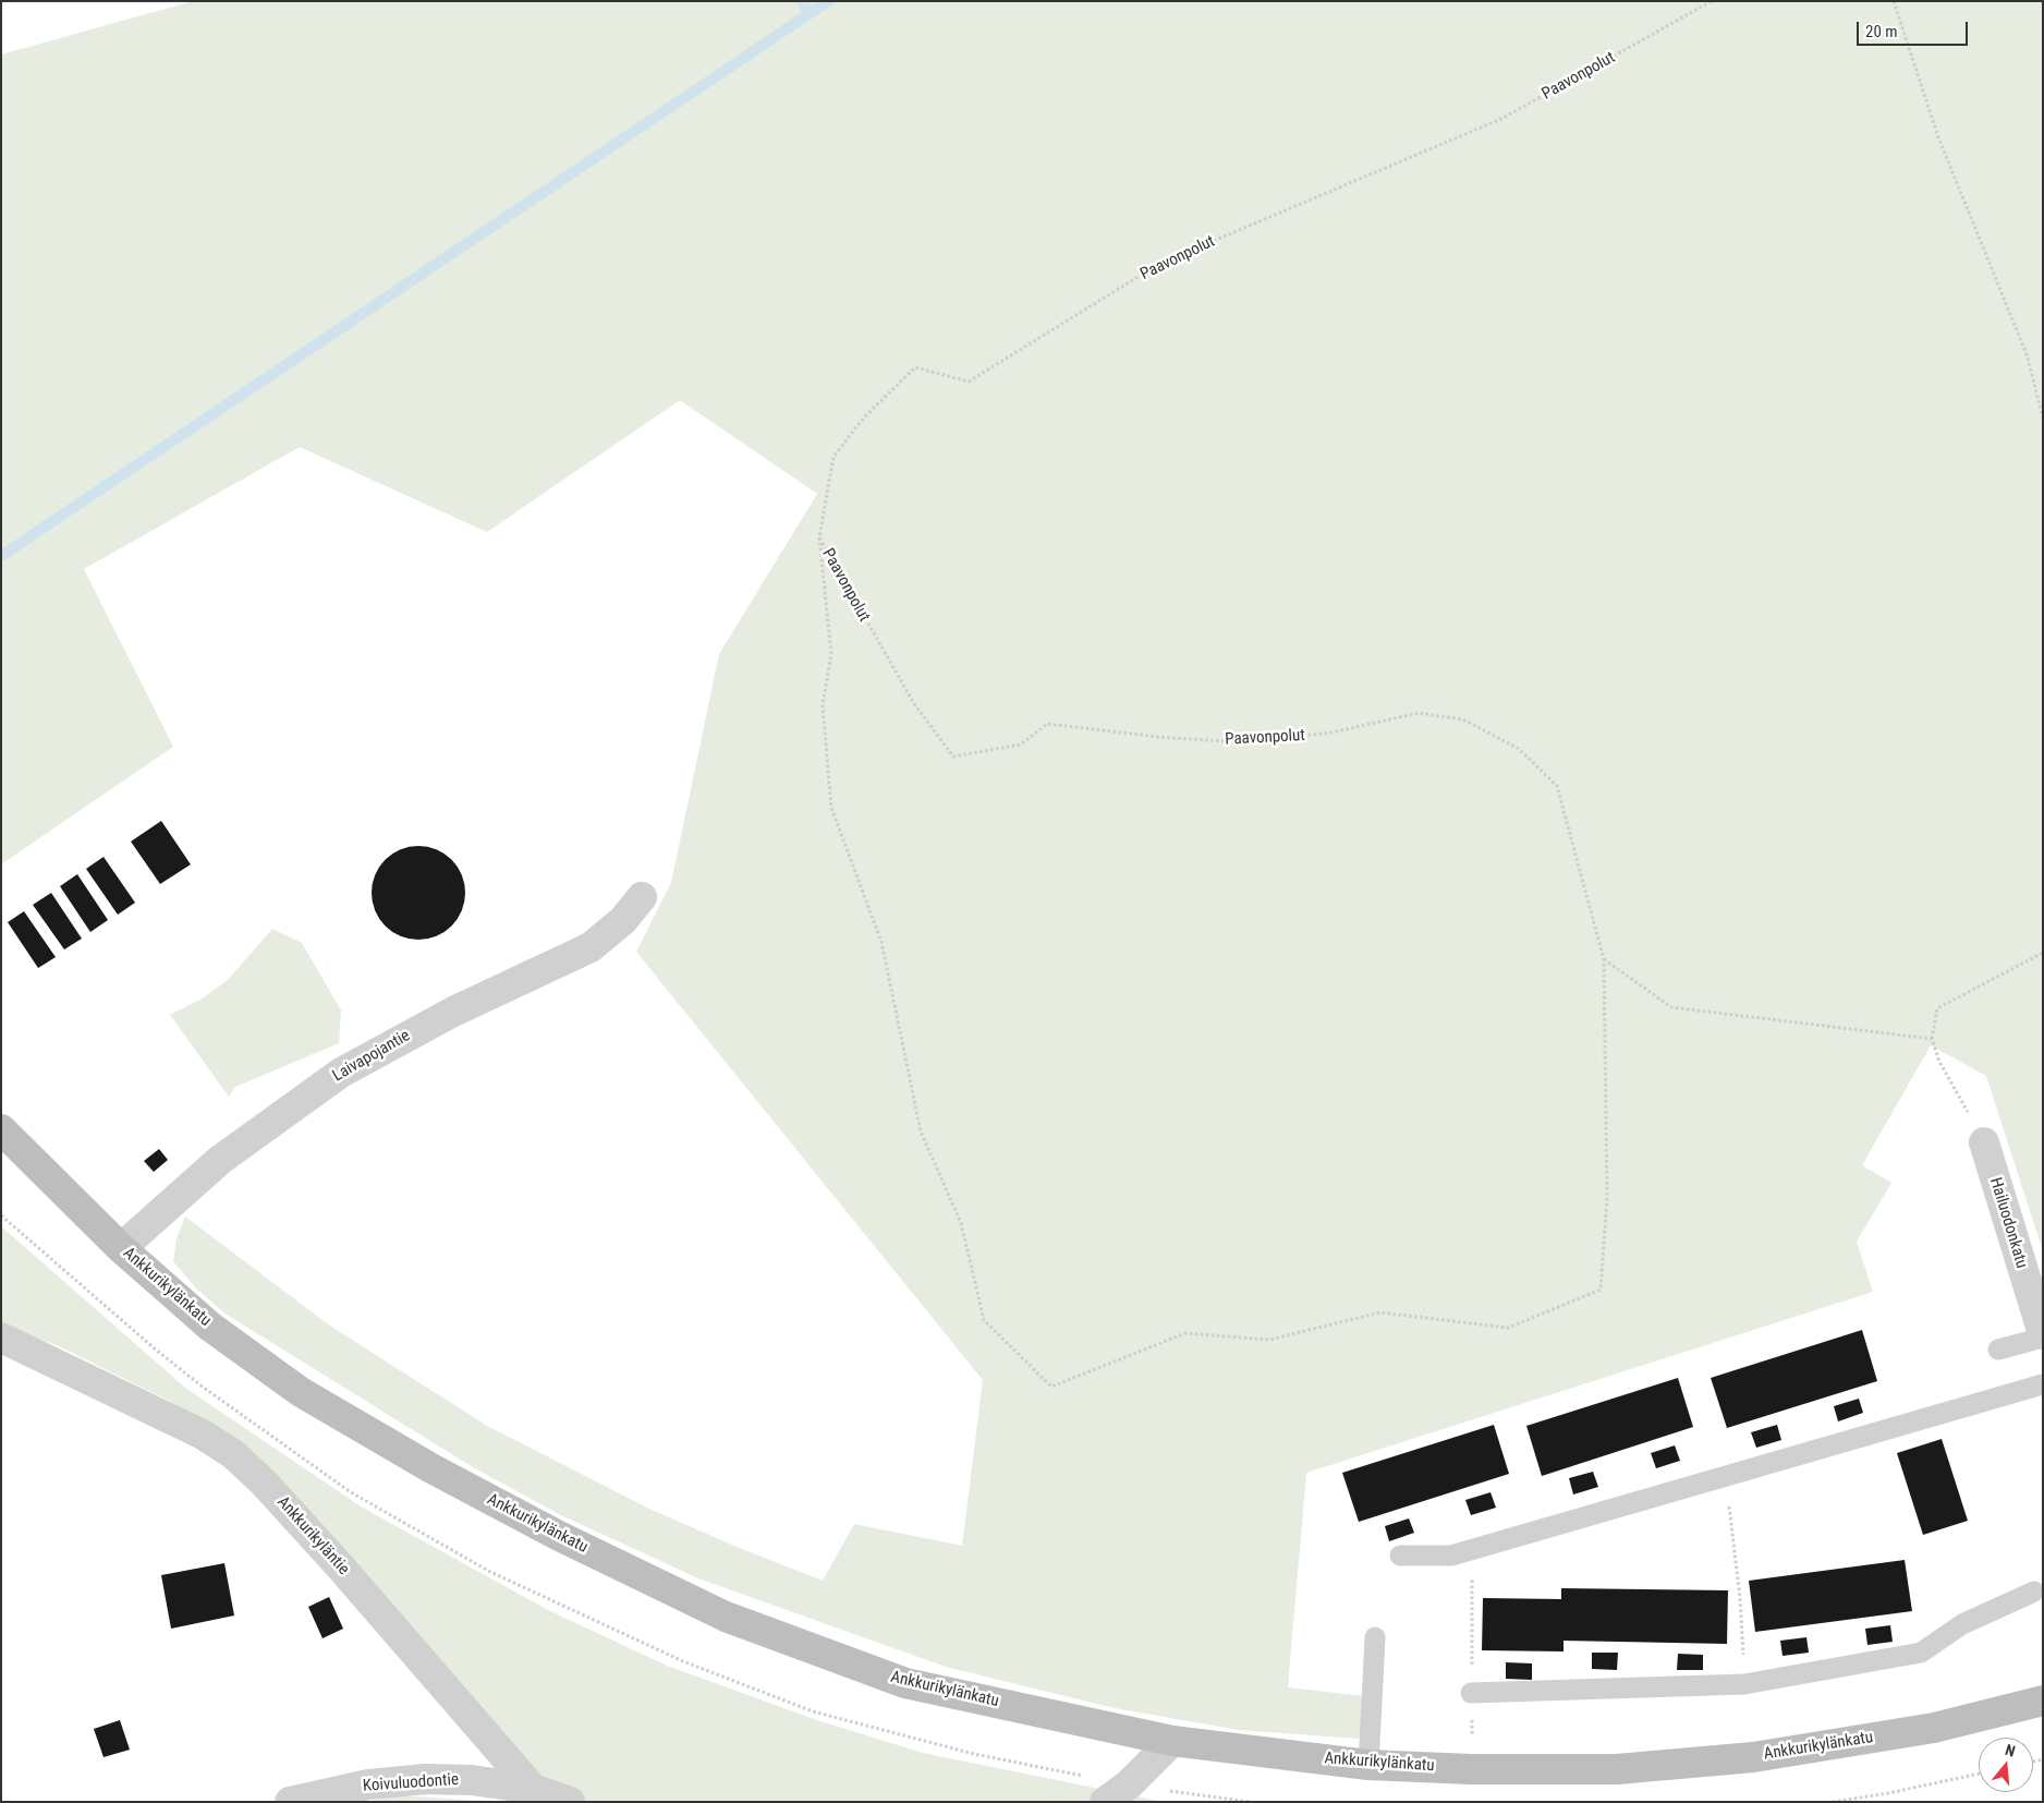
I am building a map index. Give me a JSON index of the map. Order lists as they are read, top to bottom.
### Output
{
  "streets": {
    "street": [
      "Laivapojantie",
      "Hailuodonkatu",
      "Ankkurikylänkatu",
      "Ankkurikyläntie",
      "Koivuluodontie"
    ],
    "path": ["Paavonpolut"]
  },
  "crossings": [
    ["Laivapojantie", "Ankkurikylänkatu"],
    ["Ankkurikyläntie", "Koivuluodontie"]
  ],
  "scale_bar": "20 m",
  "north": "top"
}
